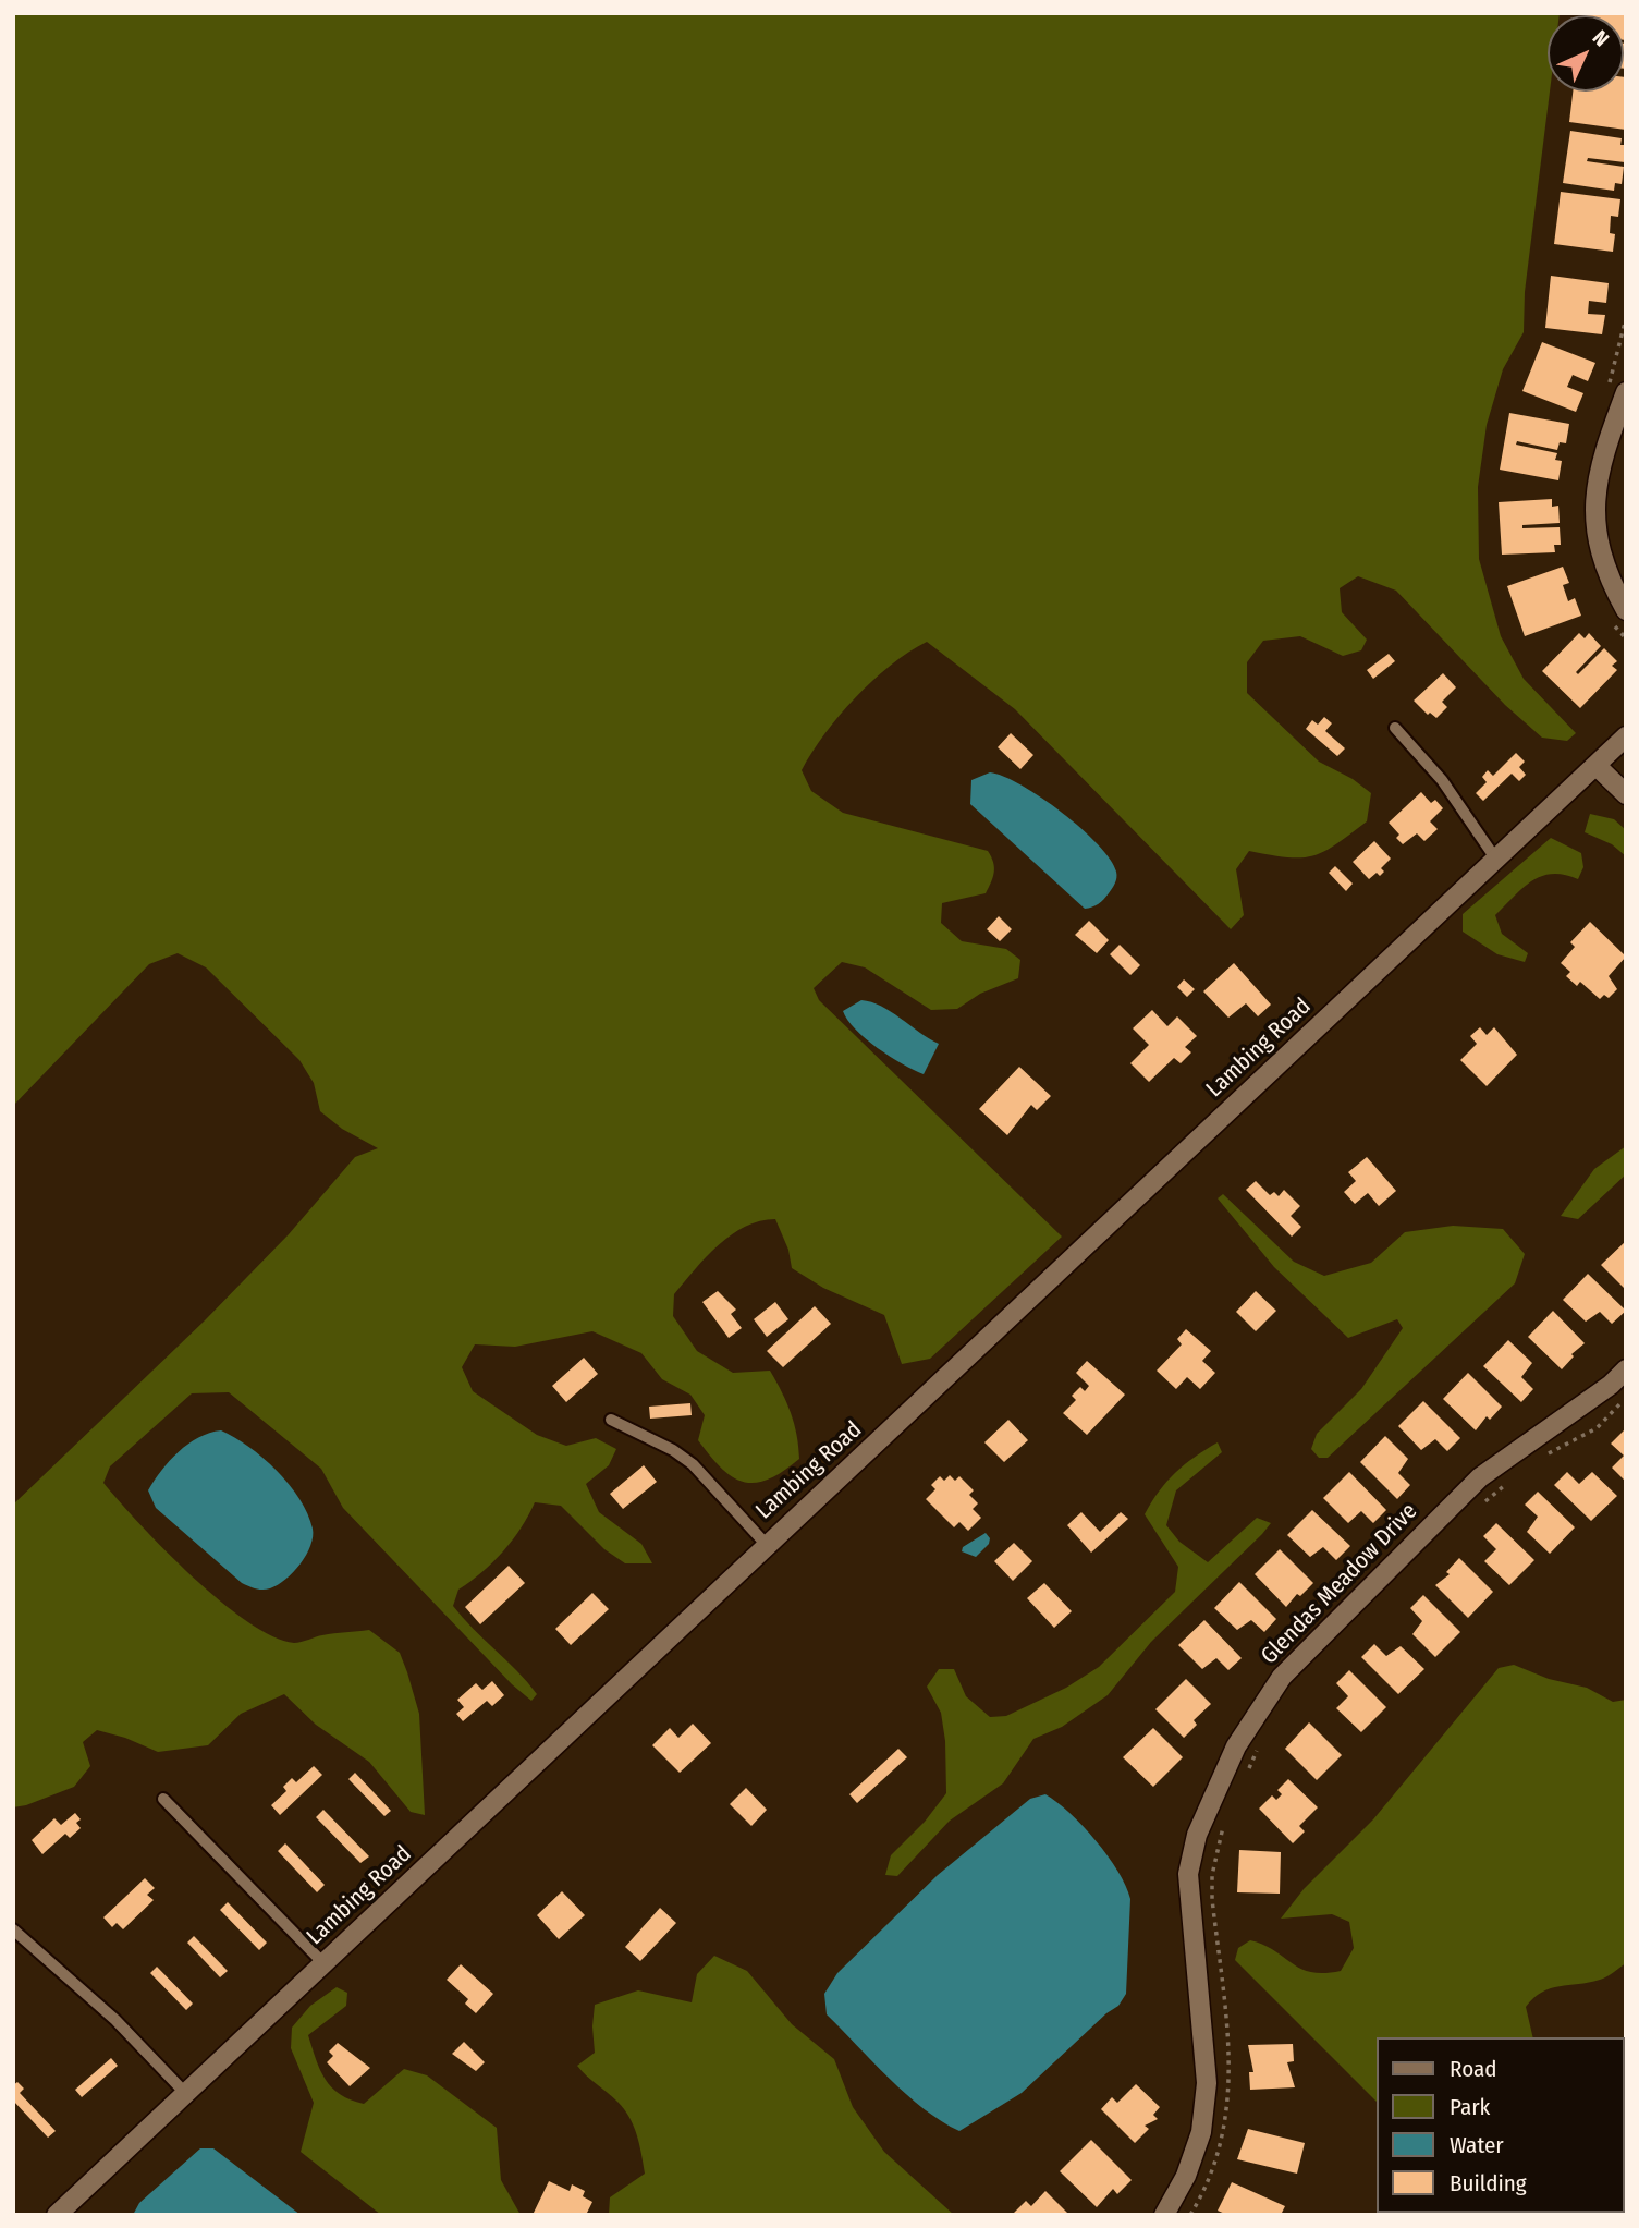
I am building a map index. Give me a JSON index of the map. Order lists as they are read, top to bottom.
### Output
{
  "streets": {
    "street": ["Lambing Road", "Glendas Meadow Drive"]
  },
  "legend": [
    "Road",
    "Park",
    "Water",
    "Building"
  ],
  "north": "top right"
}
